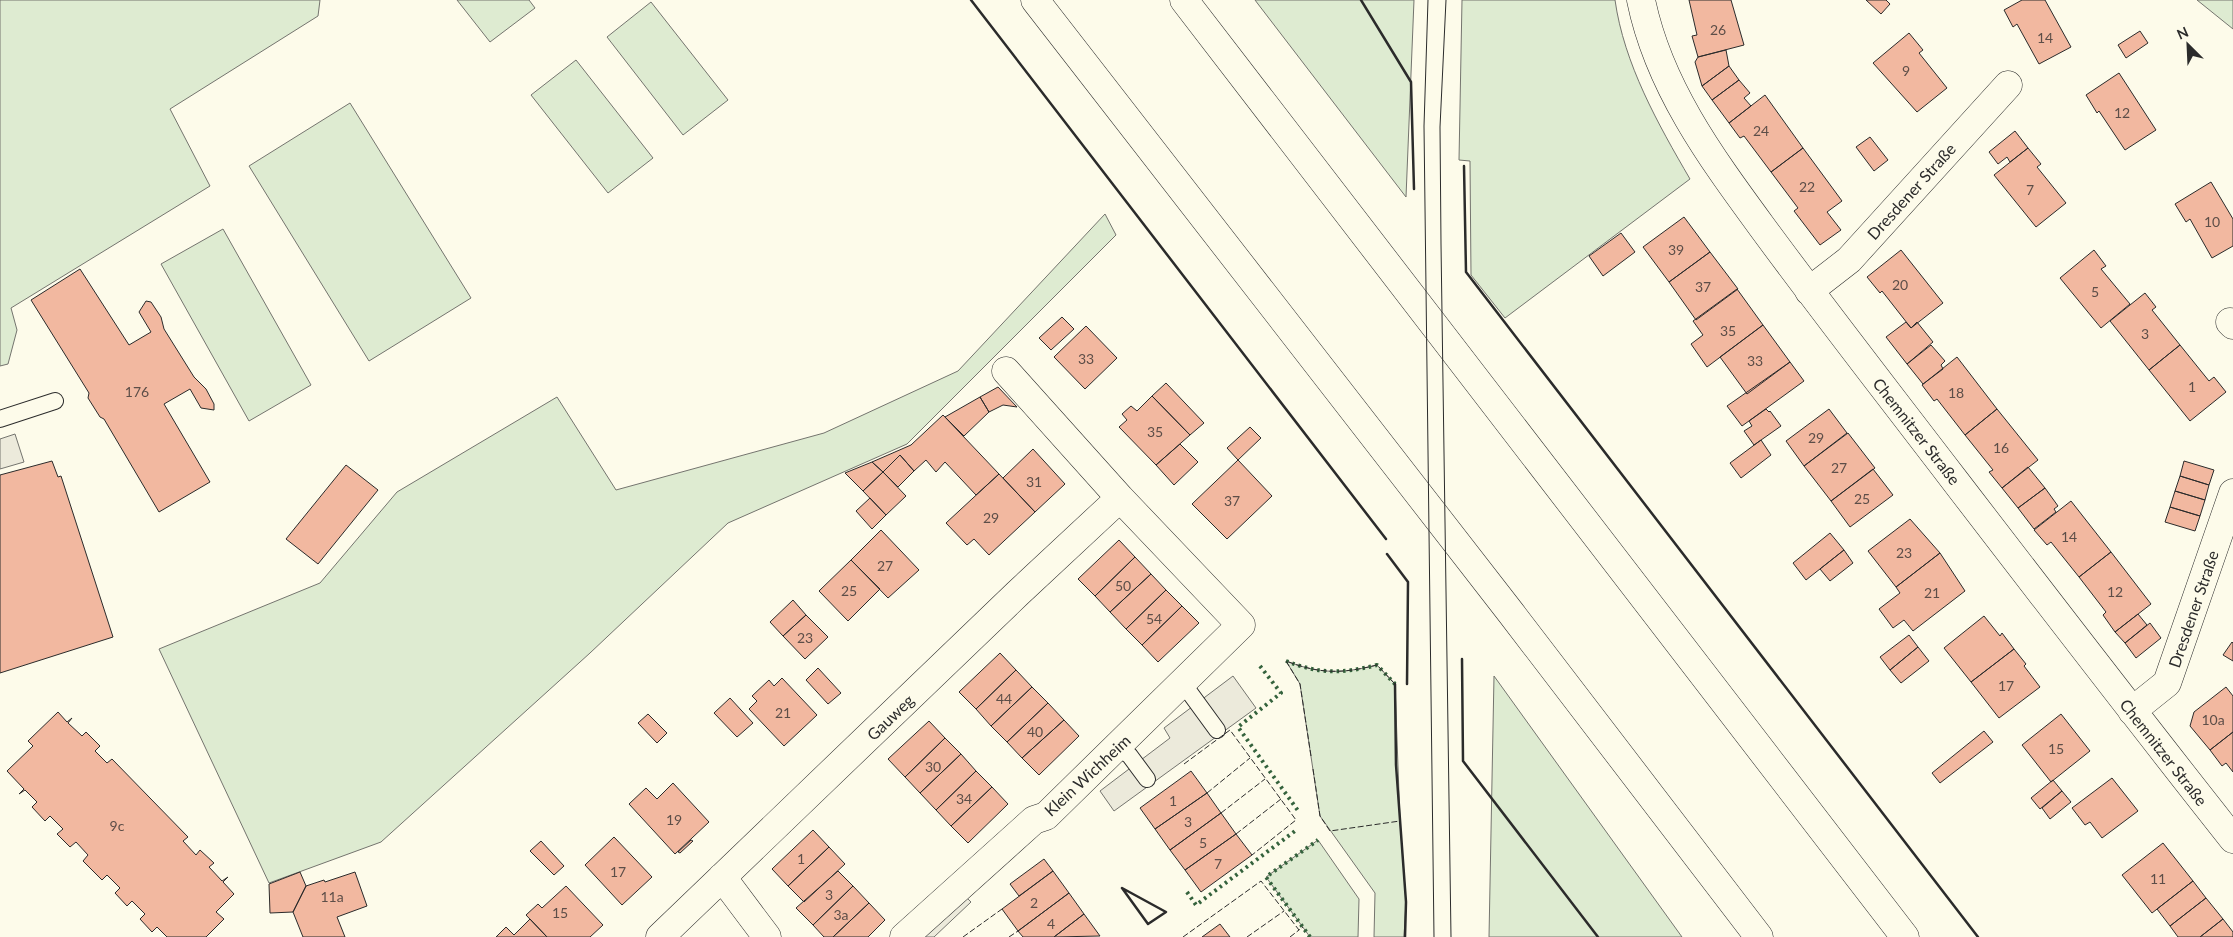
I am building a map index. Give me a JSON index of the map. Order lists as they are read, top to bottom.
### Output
{
  "streets": {
    "main road": [
      "Dresdener Straße",
      "Chemnitzer Straße",
      "Gauweg",
      "Klein Wichheim"
    ]
  },
  "crossings": [
    ["Dresdener Straße", "Chemnitzer Straße"],
    ["Gauweg", "Klein Wichheim"]
  ],
  "house_numbers": [
    "26",
    "14",
    "9",
    "12",
    "24",
    "22",
    "7",
    "10",
    "39",
    "20",
    "37",
    "5",
    "35",
    "3",
    "33",
    "33",
    "1",
    "176",
    "18",
    "35",
    "29",
    "16",
    "27",
    "31",
    "25",
    "37",
    "29",
    "14",
    "23",
    "27",
    "50",
    "25",
    "12",
    "21",
    "54",
    "23",
    "17",
    "44",
    "21",
    "10a",
    "40",
    "15",
    "30",
    "34",
    "1",
    "19",
    "3",
    "9c",
    "5",
    "1",
    "7",
    "17",
    "11",
    "3",
    "11a",
    "2",
    "15",
    "3a",
    "4"
  ],
  "north": "top left"
}
